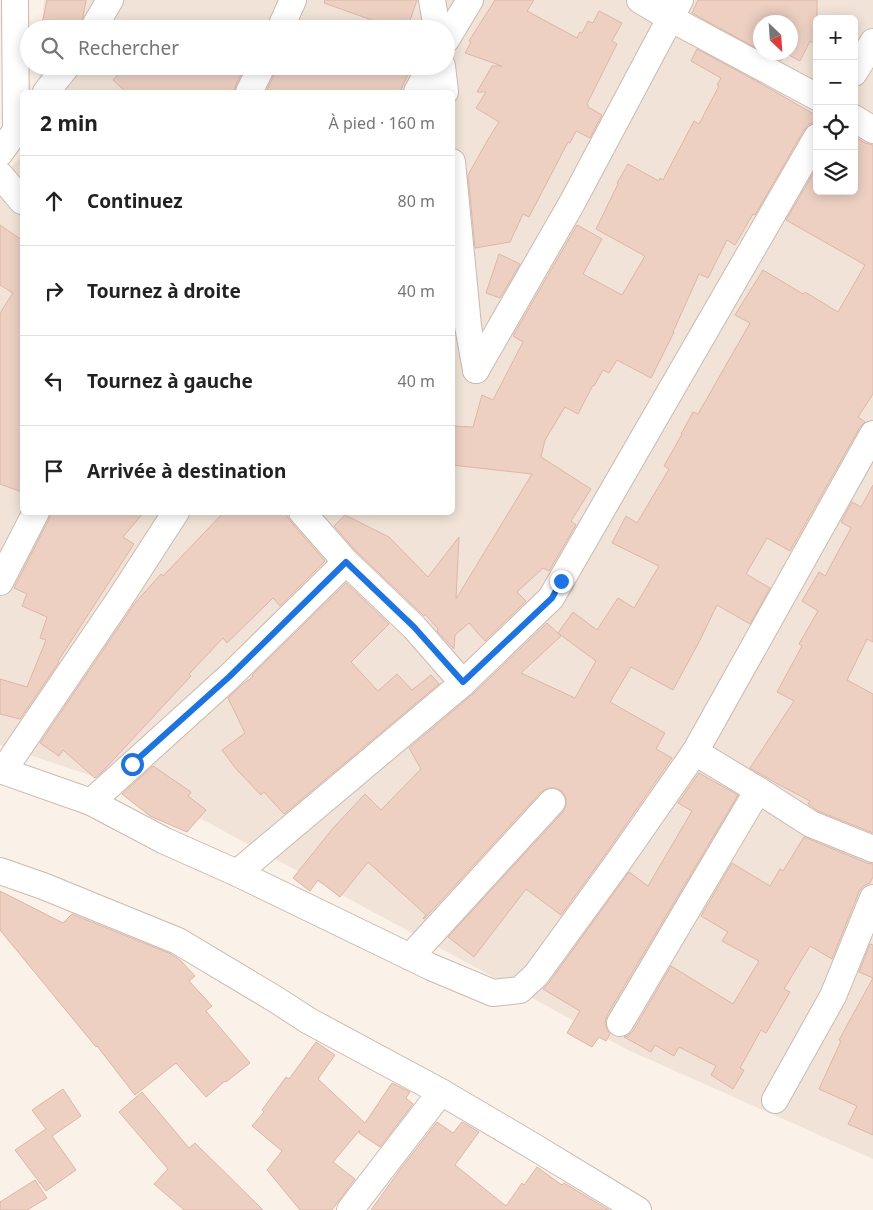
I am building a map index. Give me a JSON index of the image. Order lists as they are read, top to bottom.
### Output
{
  "north": "bottom right",
  "page": {
    "map_buttons": ["+", "−"],
    "search": "Rechercher",
    "heading": ["2 min", "À pied · 160 m"],
    "list": [
      ["Continuez", "80 m"],
      ["Tournez à droite", "40 m"],
      ["Tournez à gauche", "40 m"],
      "Arrivée à destination"
    ]
  }
}
